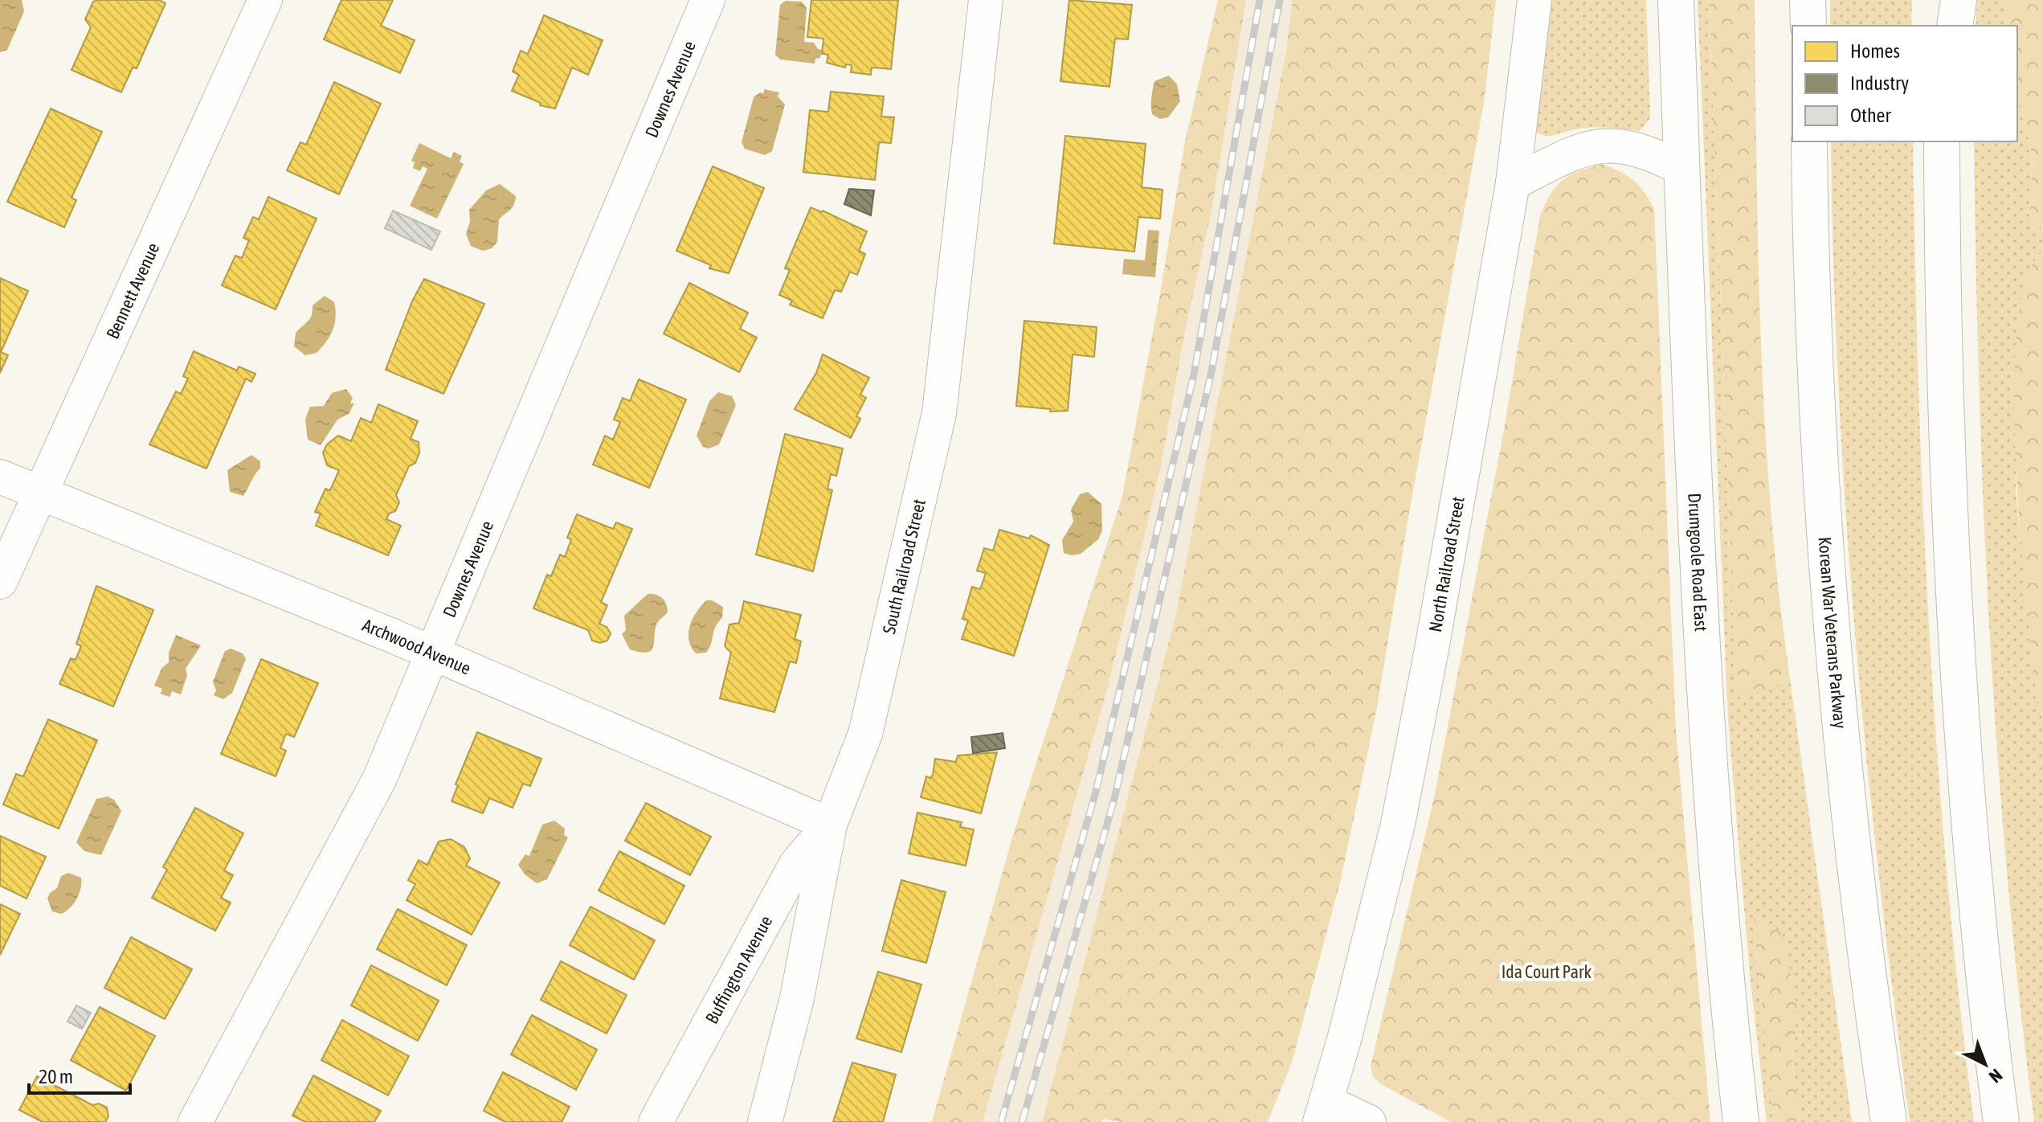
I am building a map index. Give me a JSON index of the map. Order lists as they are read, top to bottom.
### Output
{
  "streets": {
    "main road": ["Drumgoole Road East", "Korean War Veterans Parkway"],
    "street": [
      "Downes Avenue",
      "Bennett Avenue",
      "North Railroad Street",
      "South Railroad Street",
      "Archwood Avenue",
      "Buffington Avenue"
    ]
  },
  "crossings": [
    ["Downes Avenue", "Archwood Avenue"],
    ["Bennett Avenue", "Archwood Avenue"],
    ["South Railroad Street", "Archwood Avenue"],
    ["South Railroad Street", "Buffington Avenue"],
    ["Archwood Avenue", "Buffington Avenue"]
  ],
  "parks": ["Ida Court Park"],
  "legend": ["Homes", "Industry", "Other"],
  "scale_bar": "20 m",
  "north": "bottom right"
}
